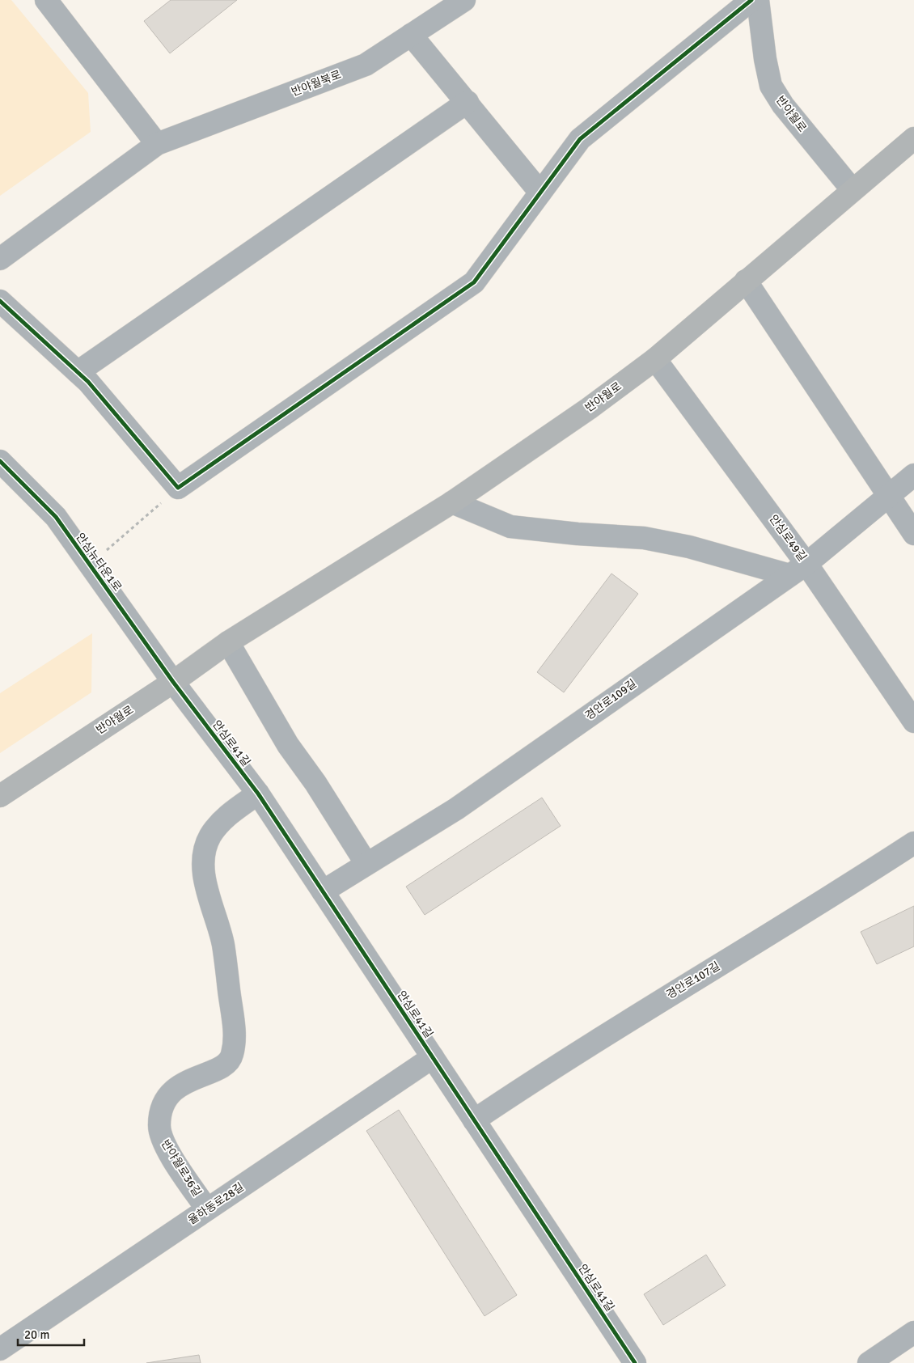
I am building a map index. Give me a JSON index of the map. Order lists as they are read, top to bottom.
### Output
{
  "streets": {
    "main road": ["반야월로"],
    "street": [
      "반야월북로",
      "안심로49길",
      "안심뉴타운1로",
      "경안로109길",
      "안심로41길",
      "경안로107길",
      "반야월로36길",
      "율하동로28길"
    ]
  },
  "crossings": [
    ["반야월로", "안심로49길"],
    ["반야월로", "안심뉴타운1로"],
    ["반야월로", "안심로41길"],
    ["안심로49길", "경안로109길"],
    ["안심뉴타운1로", "안심로41길"],
    ["경안로109길", "안심로41길"],
    ["안심로41길", "경안로107길"],
    ["안심로41길", "반야월로36길"],
    ["안심로41길", "율하동로28길"],
    ["반야월로36길", "율하동로28길"]
  ],
  "scale_bar": "20 m"
}
